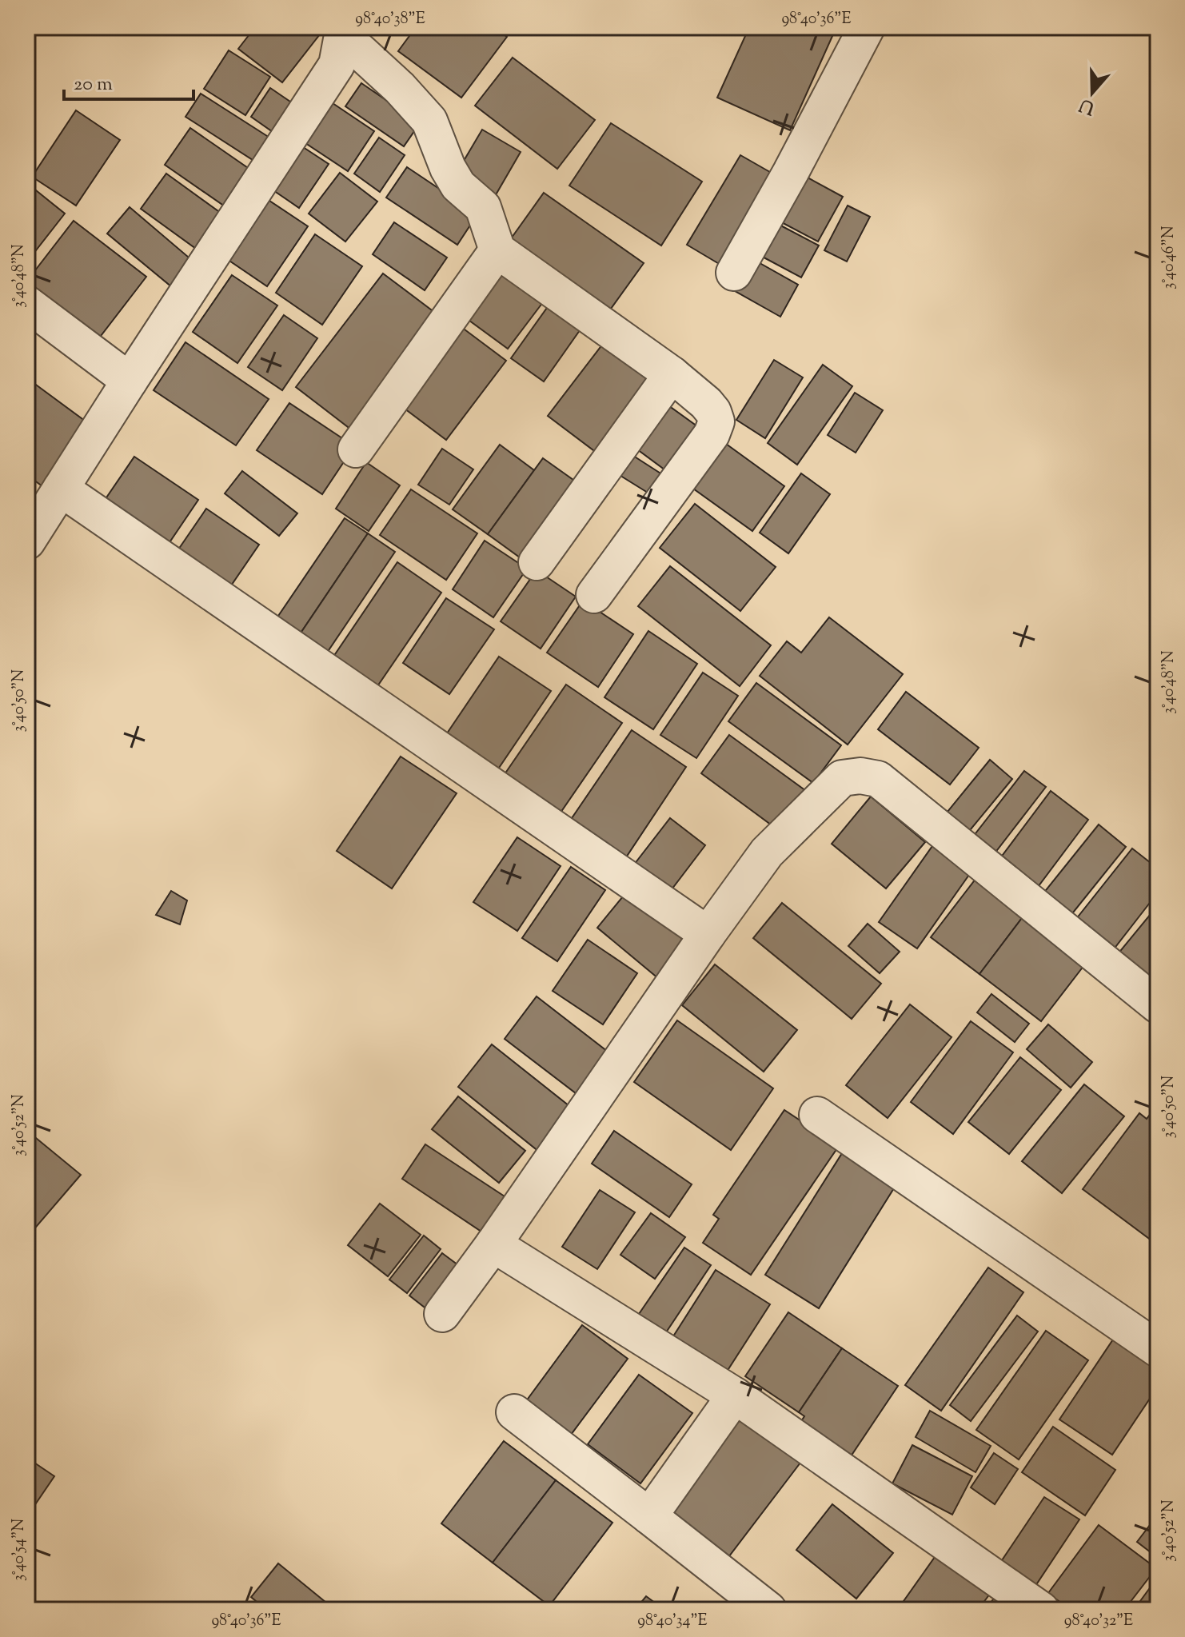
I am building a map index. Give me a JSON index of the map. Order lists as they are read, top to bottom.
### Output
{
  "scale_bar": "20 m",
  "north": "bottom",
  "coordinates": [
    "98°40'38\"E",
    "98°40'36\"E",
    "3°40'46\"N",
    "3°40'48\"N",
    "3°40'50\"N",
    "3°40'52\"N",
    "3°40'54\"N",
    "98°40'34\"E",
    "98°40'32\"E"
  ]
}
